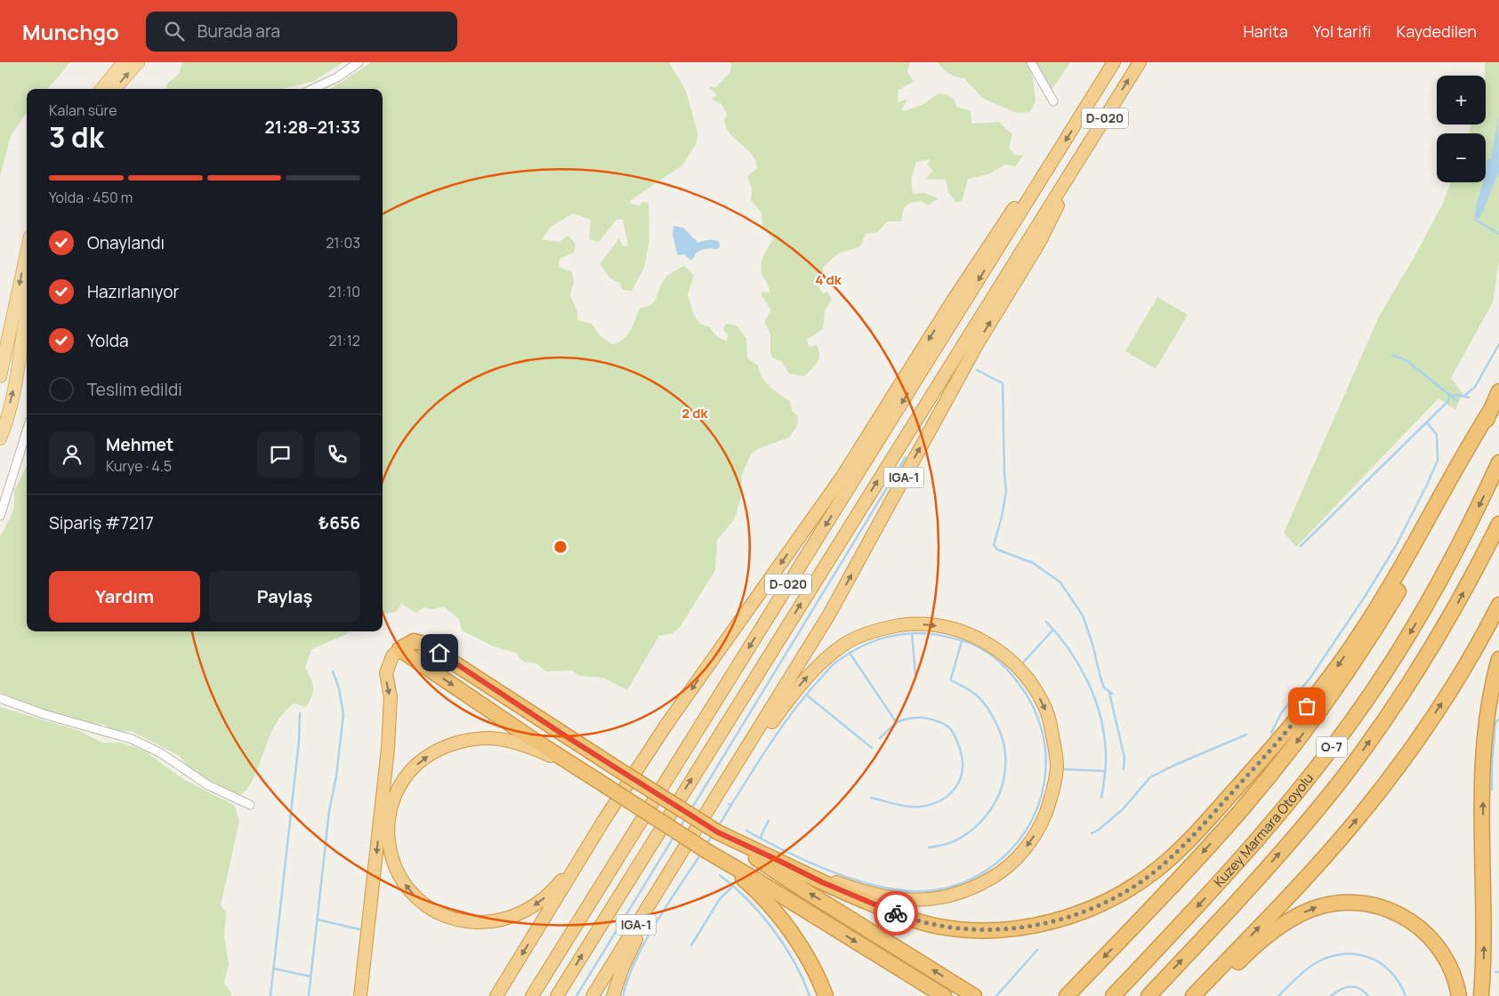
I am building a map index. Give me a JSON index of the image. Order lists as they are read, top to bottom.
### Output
{
  "streets": {
    "highway": [
      "D-020",
      "IGA-1",
      "O-7",
      "Kuzey Marmara Otoyolu"
    ]
  },
  "crossings": [
    ["D-020", "IGA-1"]
  ],
  "page": {
    "header": "Munchgo",
    "search": "Burada ara",
    "nav": ["Harita", "Yol tarifi", "Kaydedilen"],
    "map_buttons": ["+", "−"],
    "heading": ["3 dk", "Kalan süre", "21:28–21:33"],
    "panel": [
      "Mehmet",
      "Kurye · 4.5",
      "Sipariş #7217",
      "₺656"
    ],
    "bar": "Yolda · 450 m",
    "list": [
      ["Onaylandı", "21:03"],
      ["Hazırlanıyor", "21:10"],
      ["Yolda", "21:12"],
      "Teslim edildi"
    ],
    "buttons": ["Yardım", "Paylaş"]
  },
  "rings": ["4 dk", "2 dk"]
}
